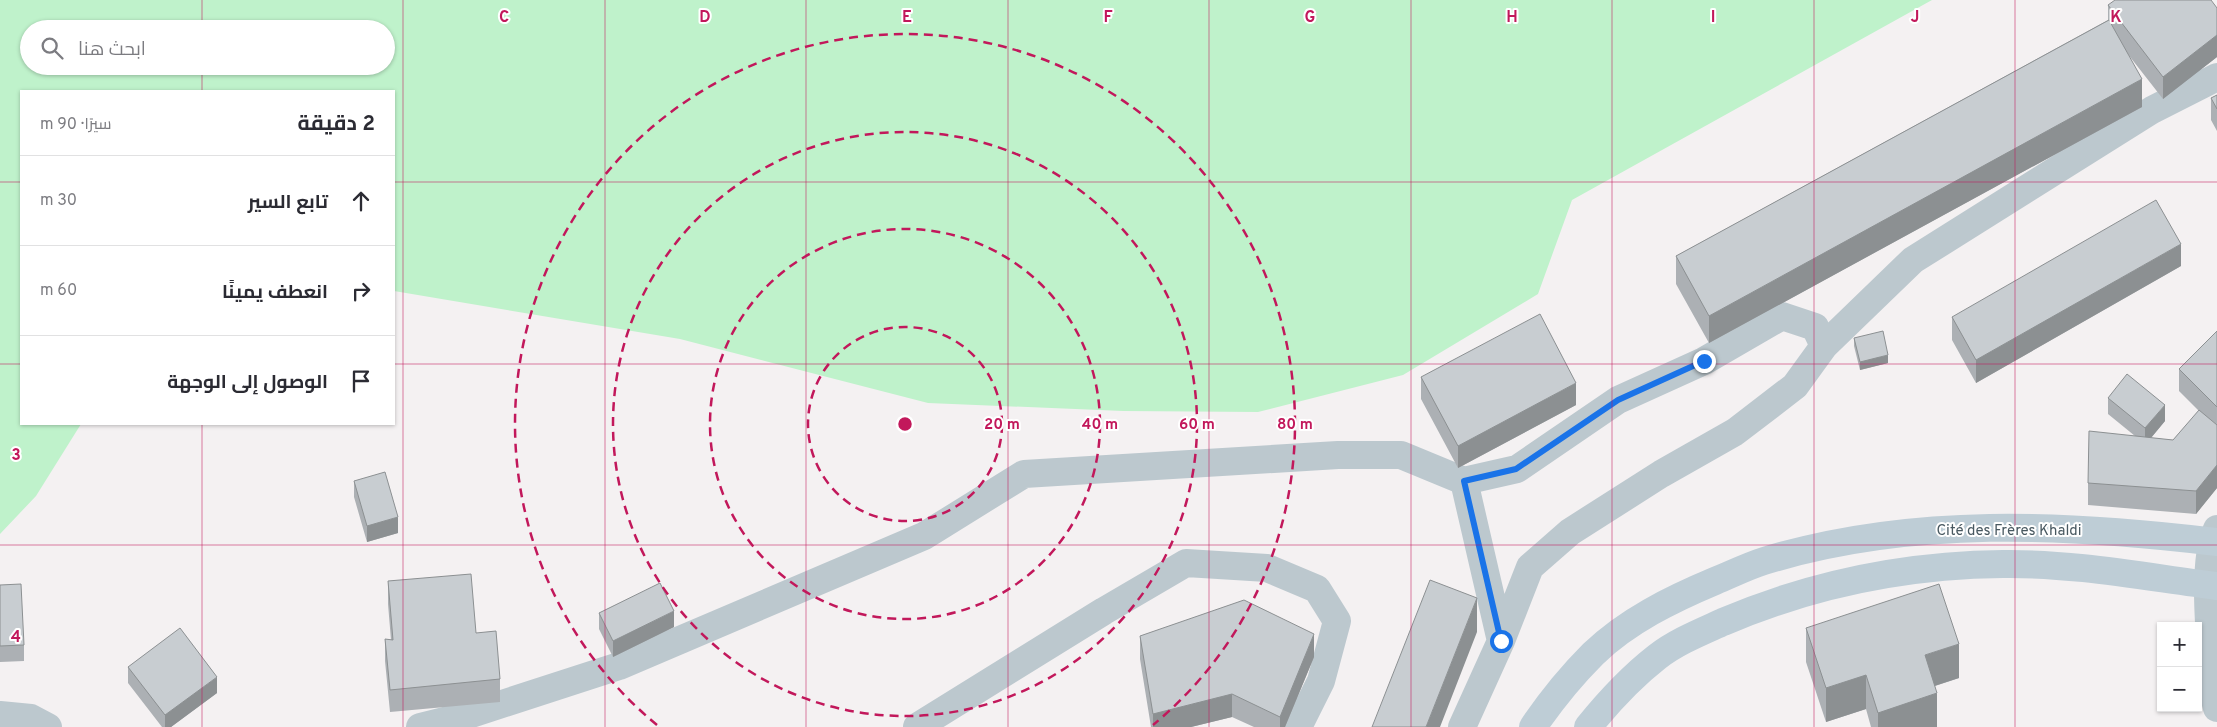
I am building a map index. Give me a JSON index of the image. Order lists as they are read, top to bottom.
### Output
{
  "streets": {
    "main road": ["Cité des Frères Khaldi"]
  },
  "page": {
    "search": "ابحث هنا",
    "heading": ["2 دقيقة", "سيرًا · 90 m"],
    "list": [
      ["تابع السير", "30 m"],
      ["انعطف يمينًا", "60 m"],
      "الوصول إلى الوجهة"
    ],
    "map_buttons": ["+", "−"]
  },
  "grid": {
    "columns": [
      "C",
      "D",
      "E",
      "F",
      "G",
      "H",
      "I",
      "J",
      "K"
    ],
    "rows": ["3", "4"]
  },
  "rings": [
    "20 m",
    "40 m",
    "60 m",
    "80 m"
  ]
}
